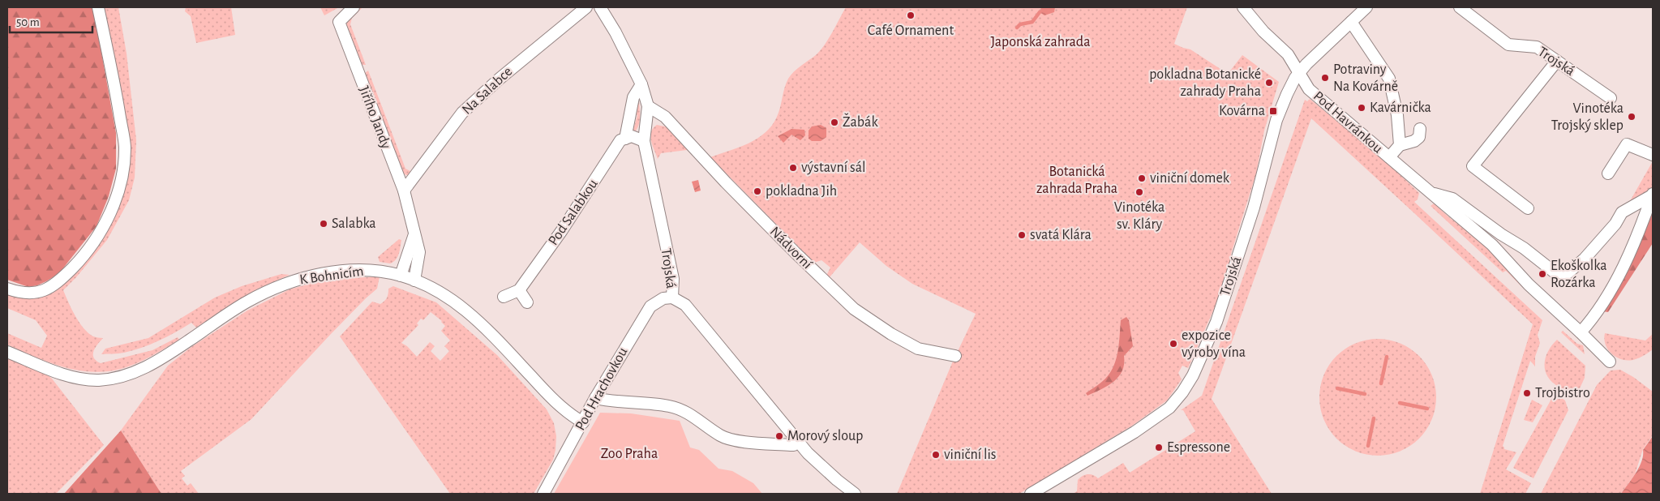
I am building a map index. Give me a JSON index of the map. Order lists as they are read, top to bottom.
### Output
{
  "streets": {
    "street": [
      "Trojská",
      "Na Salabce",
      "Jiřího Jandy",
      "Pod Havránkou",
      "Pod Salabkou",
      "Nádvorní",
      "K Bohnicím",
      "Pod Hrachovkou"
    ]
  },
  "crossings": [
    ["Trojská", "Pod Havránkou"],
    ["Trojská", "Nádvorní"],
    ["Trojská", "Pod Hrachovkou"],
    ["Na Salabce", "Jiřího Jandy"],
    ["Jiřího Jandy", "K Bohnicím"],
    ["K Bohnicím", "Pod Hrachovkou"]
  ],
  "parks": ["Japonská zahrada", "Botanická zahrada Praha", "Zoo Praha"],
  "places": {
    "other": [
      "Café Ornament",
      "Potraviny Na Kovárně",
      "pokladna Botanické zahrady Praha",
      "Kavárnička",
      "Vinotéka Trojský sklep",
      "Žabák",
      "výstavní sál",
      "viniční domek",
      "pokladna Jih",
      "Vinotéka sv. Kláry",
      "Salabka",
      "svatá Klára",
      "Ekoškolka Rozárka",
      "expozice výroby vína",
      "Trojbistro",
      "Morový sloup",
      "Espressone",
      "viniční lis"
    ],
    "transit": ["Kovárna"]
  },
  "scale_bar": "50 m"
}
